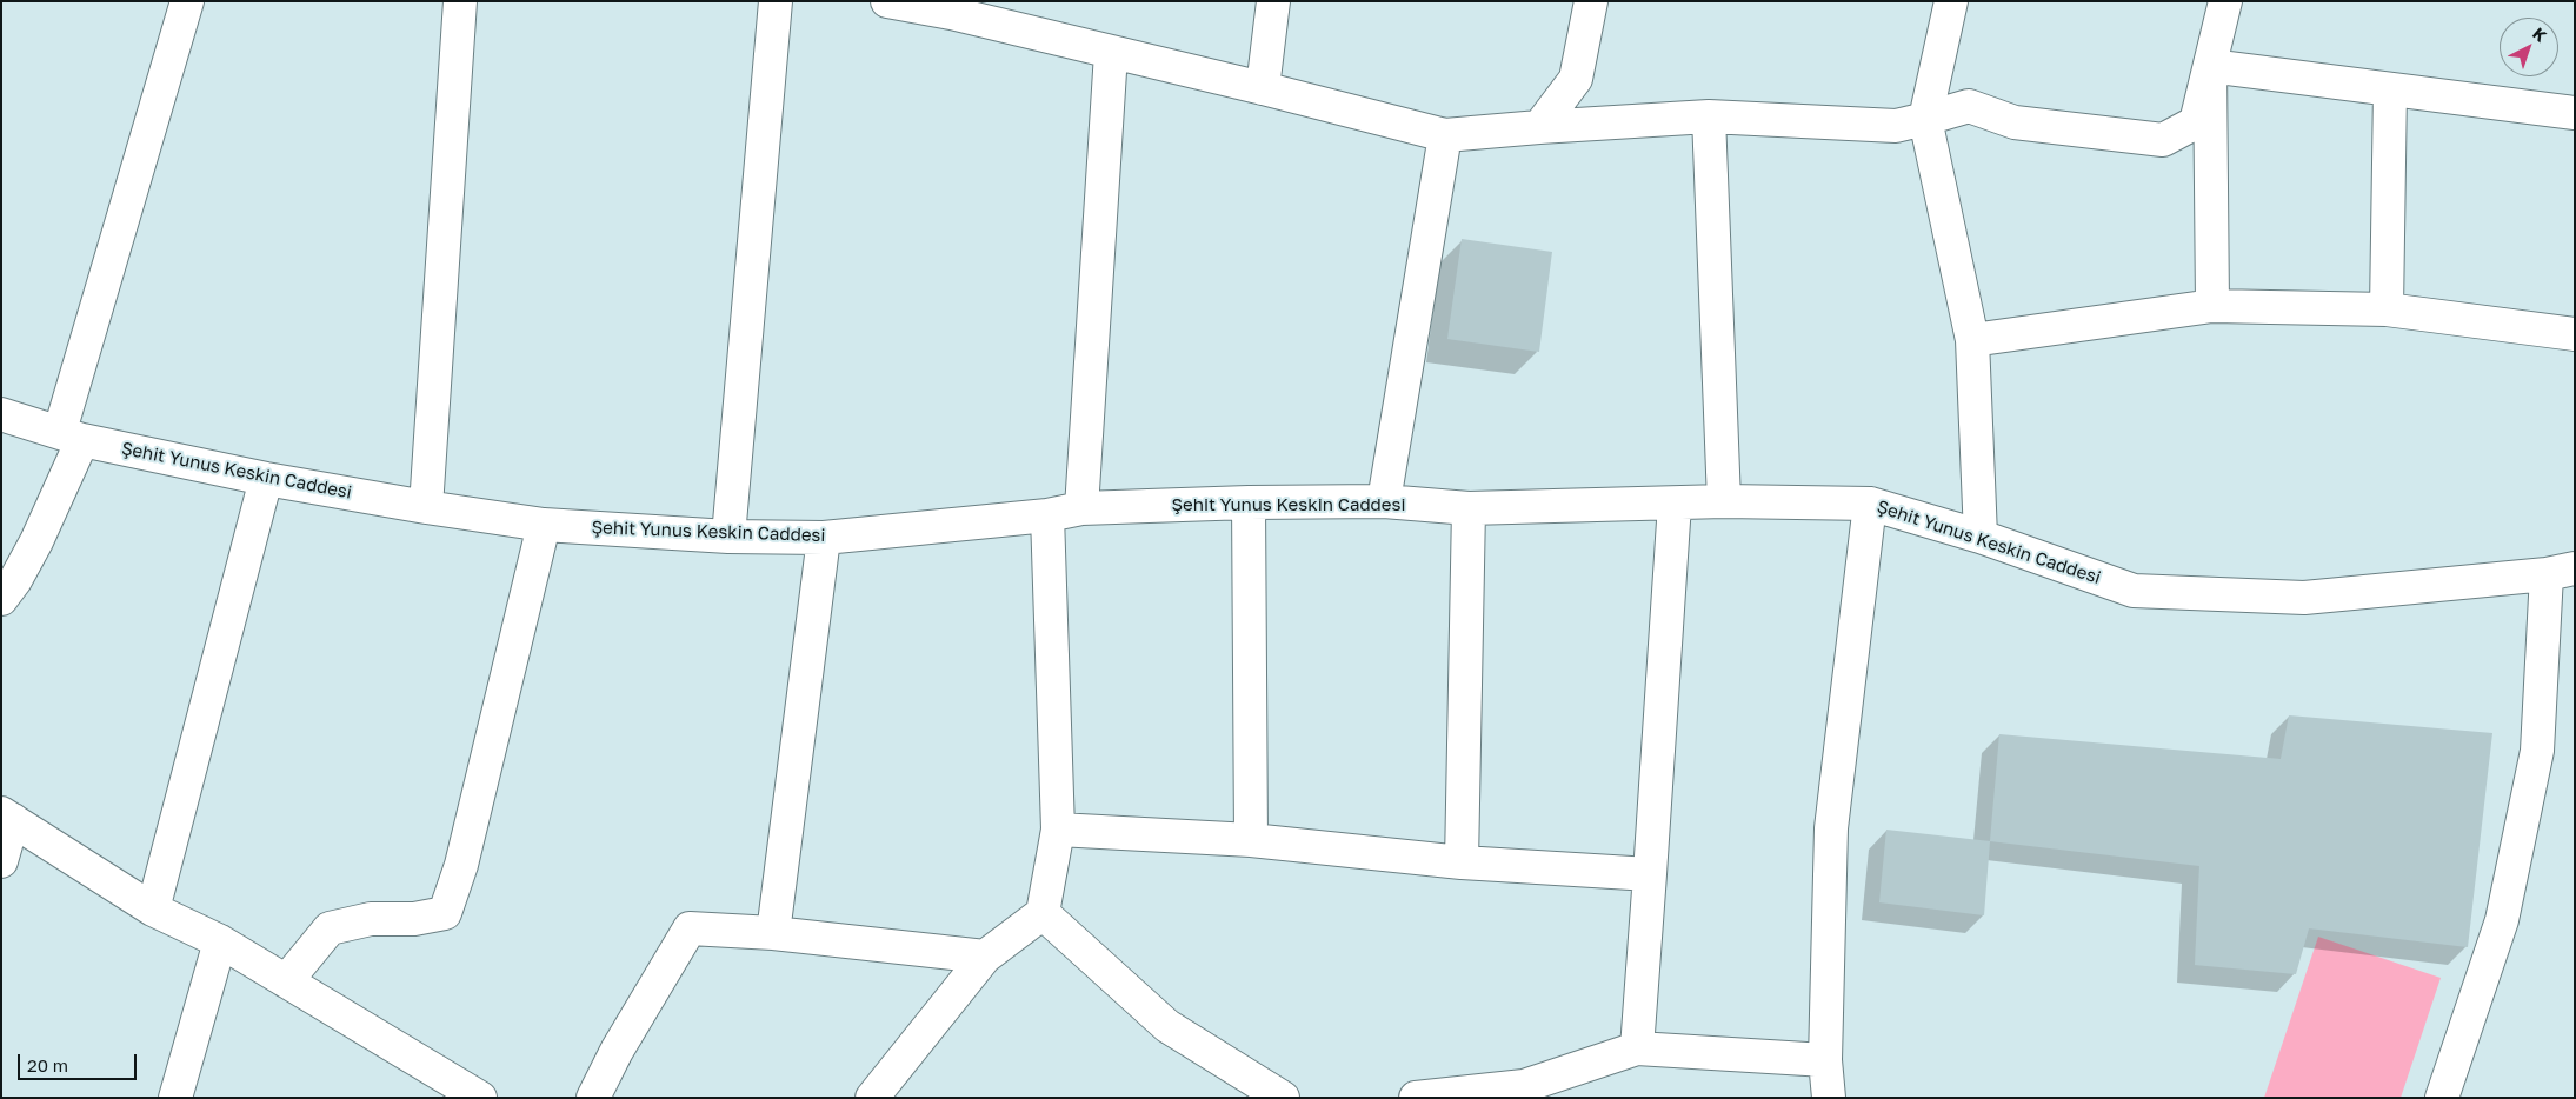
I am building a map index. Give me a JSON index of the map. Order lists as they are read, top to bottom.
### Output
{
  "streets": {
    "street": ["Şehit Yunus Keskin Caddesi"]
  },
  "scale_bar": "20 m",
  "north": "top right"
}
